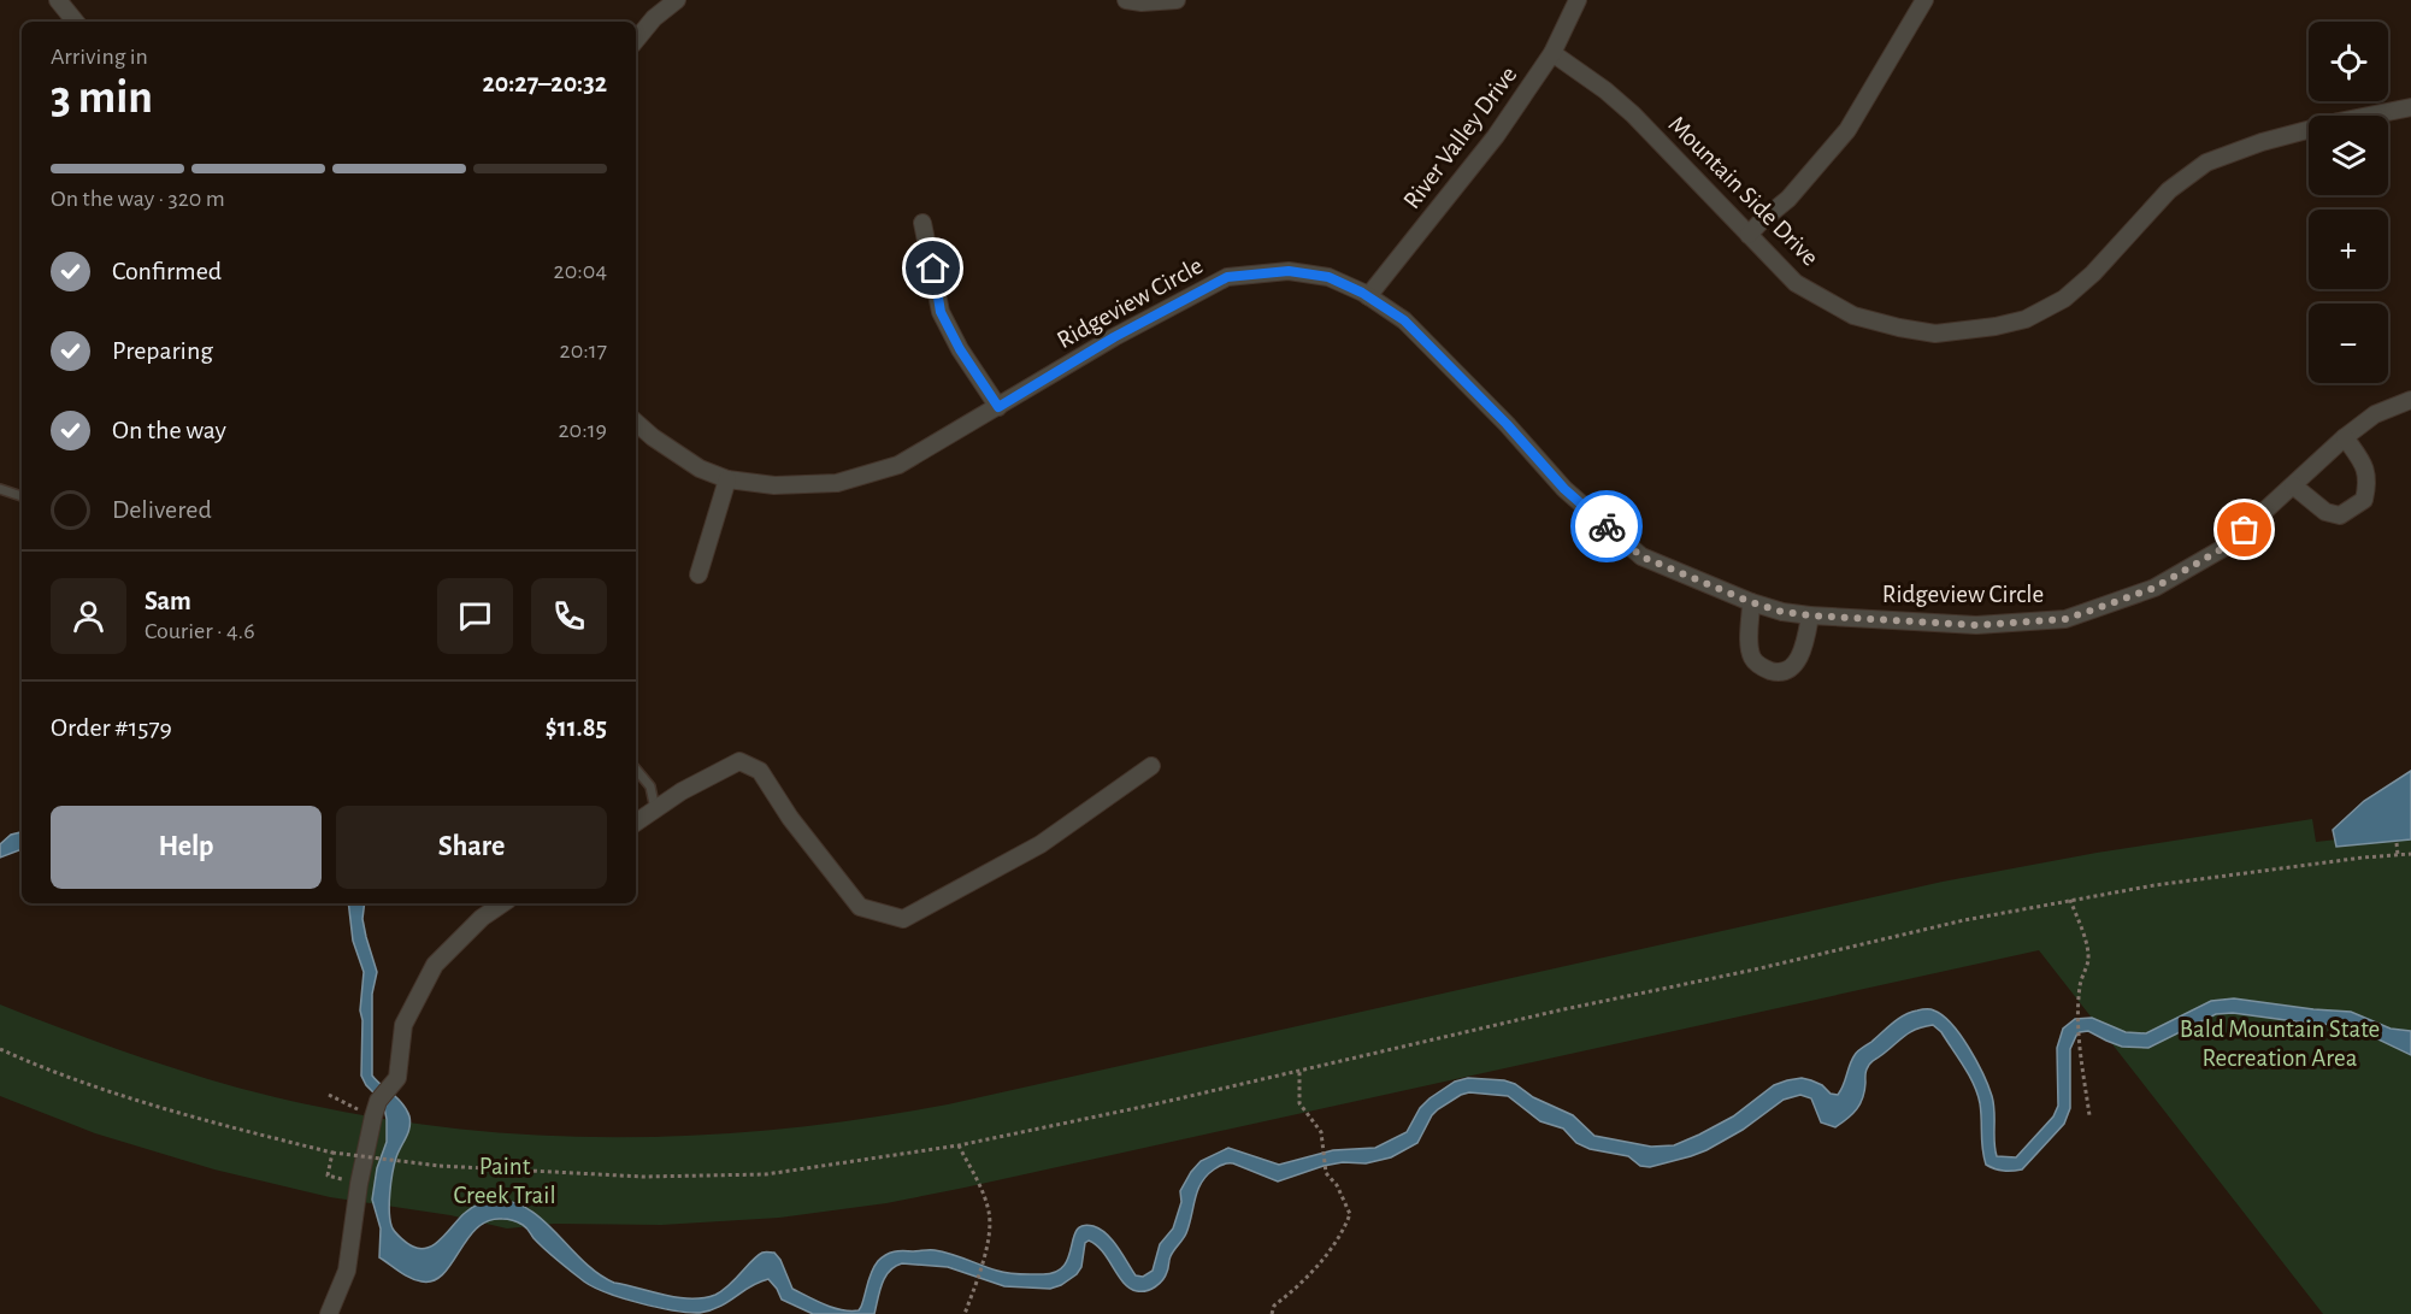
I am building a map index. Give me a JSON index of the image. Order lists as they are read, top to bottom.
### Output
{
  "streets": {
    "street": ["River Valley Drive", "Mountain Side Drive", "Ridgeview Circle"]
  },
  "crossings": [
    ["River Valley Drive", "Mountain Side Drive"],
    ["River Valley Drive", "Ridgeview Circle"]
  ],
  "parks": ["Bald Mountain State Recreation Area", "Paint Creek Trail"],
  "page": {
    "map_buttons": ["+", "−"],
    "heading": ["3 min", "Arriving in", "20:27–20:32"],
    "panel": [
      "Sam",
      "Courier · 4.6",
      "Order #1579",
      "$11.85"
    ],
    "bar": "On the way · 320 m",
    "list": [
      ["Confirmed", "20:04"],
      ["Preparing", "20:17"],
      ["On the way", "20:19"],
      "Delivered"
    ],
    "buttons": ["Help", "Share"]
  }
}
